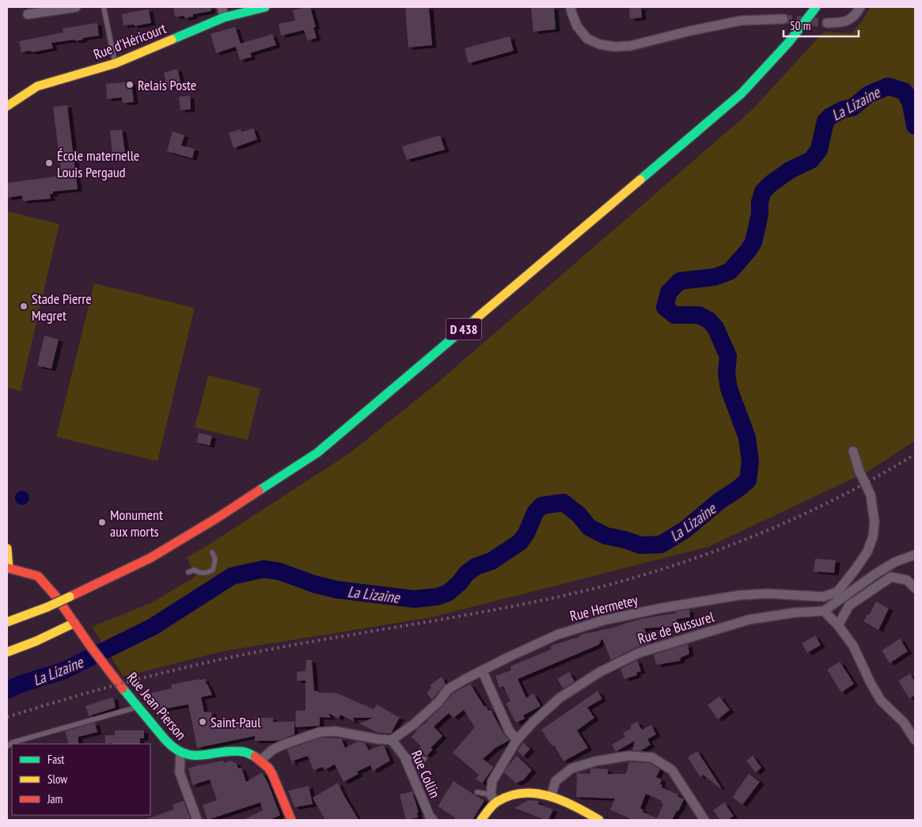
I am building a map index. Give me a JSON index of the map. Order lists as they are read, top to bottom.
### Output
{
  "streets": {
    "main road": ["Rue d'Héricourt", "D 438", "Rue Jean Pierson"],
    "street": ["Rue Hermetey", "Rue de Bussurel", "Rue Collin"]
  },
  "crossings": [
    ["Rue Hermetey", "Rue Collin"]
  ],
  "water": ["La Lizaine"],
  "places": [
    "Relais Poste",
    "École maternelle Louis Pergaud",
    "Stade Pierre Megret",
    "Monument aux morts",
    "Saint-Paul"
  ],
  "legend": ["Fast", "Slow", "Jam"],
  "scale_bar": "50 m"
}
